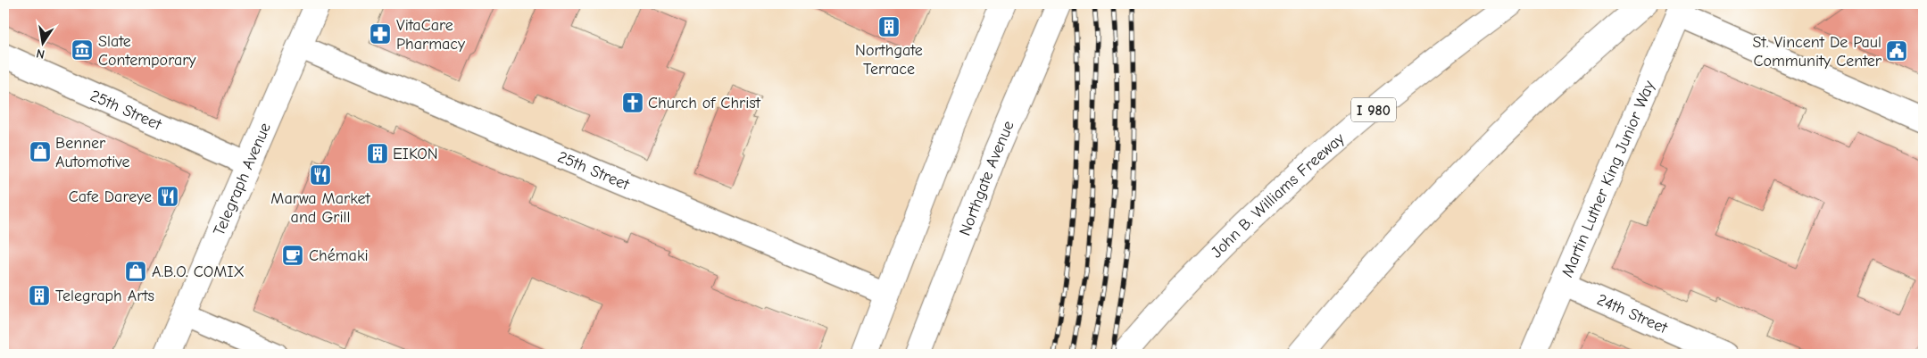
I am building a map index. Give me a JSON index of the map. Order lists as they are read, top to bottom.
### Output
{
  "streets": {
    "main road": [
      "I 980",
      "Telegraph Avenue",
      "Northgate Avenue",
      "Martin Luther King Junior Way",
      "John B. Williams Freeway"
    ],
    "street": ["25th Street", "24th Street"]
  },
  "crossings": [
    ["25th Street", "Telegraph Avenue"],
    ["Martin Luther King Junior Way", "24th Street"]
  ],
  "places": {
    "building": ["Northgate Terrace", "EIKON", "Telegraph Arts"],
    "pharmacy": ["VitaCare Pharmacy"],
    "museum": ["Slate Contemporary"],
    "public building": ["St. Vincent De Paul Community Center"],
    "church": ["Church of Christ"],
    "shop": ["Benner Automotive", "A.B.O. COMIX"],
    "restaurant": ["Marwa Market and Grill", "Cafe Dareye"],
    "cafe": ["Chémaki"]
  },
  "north": "bottom"
}
